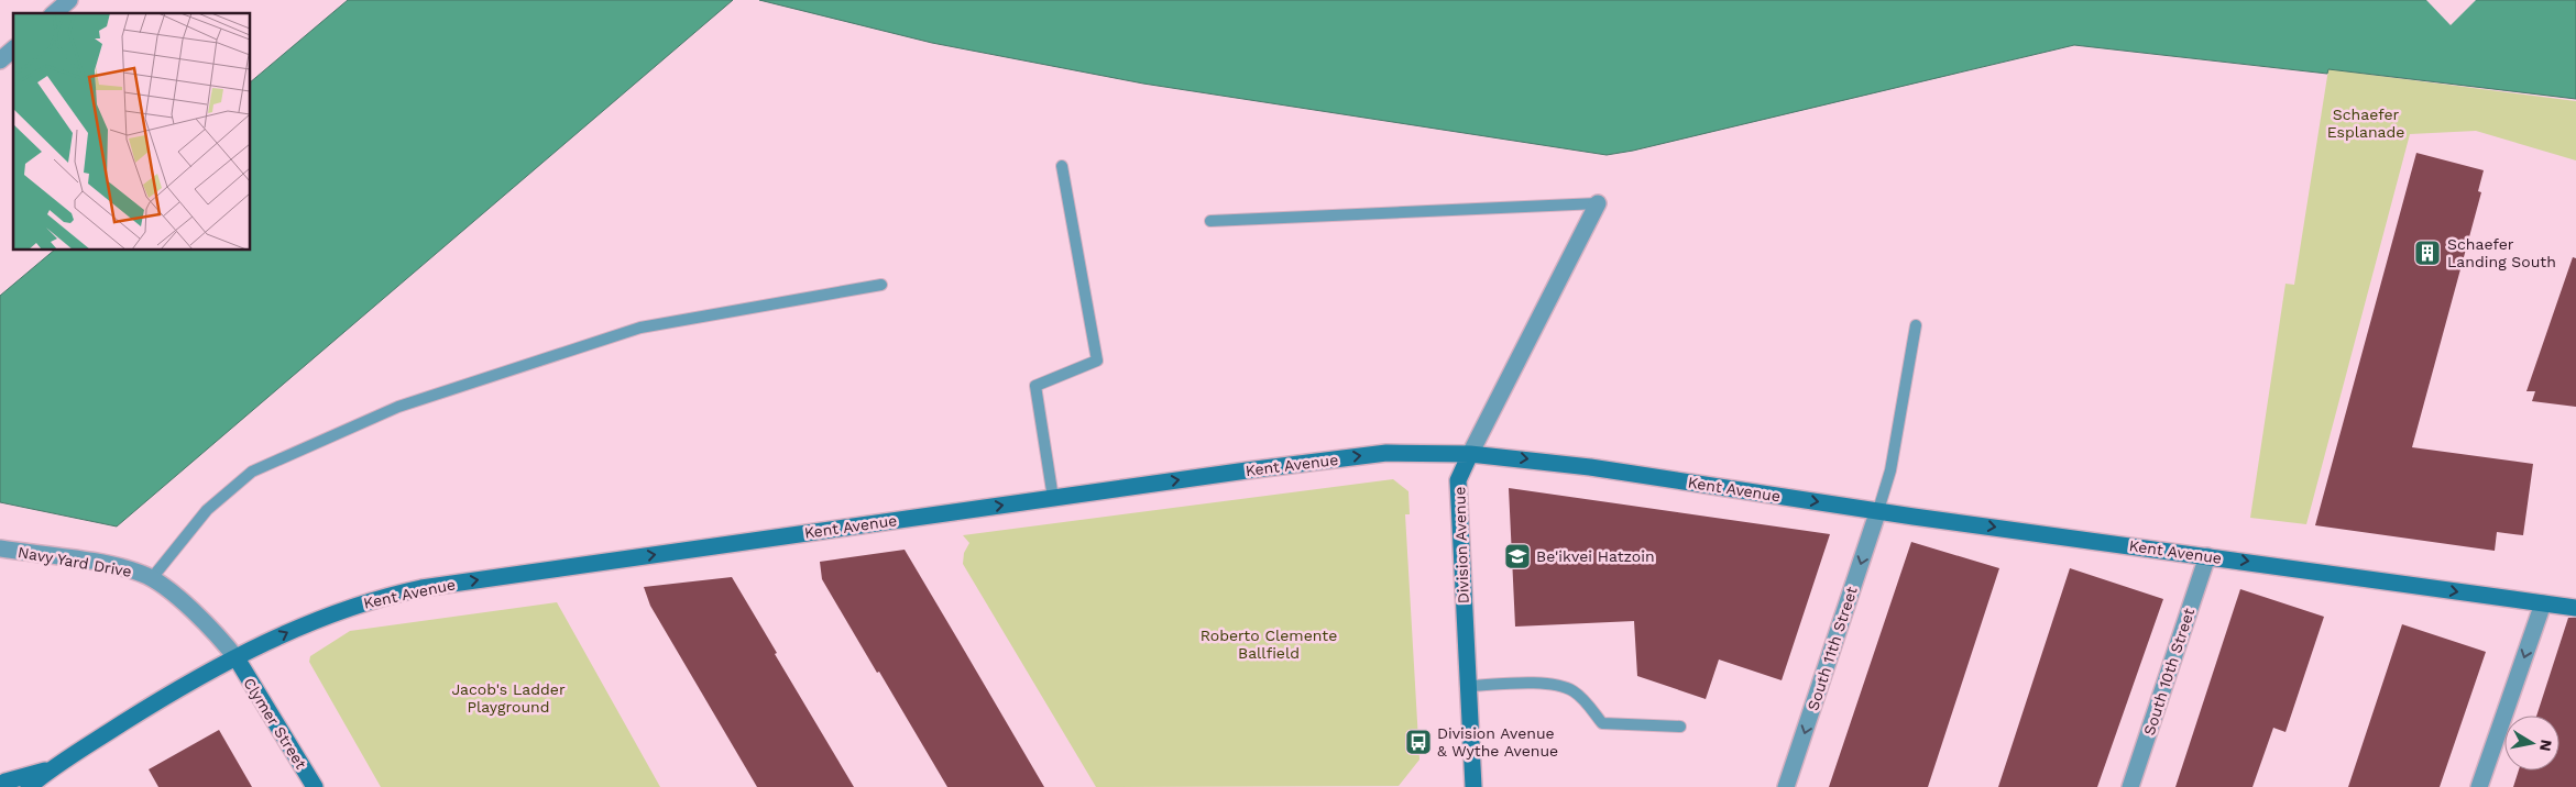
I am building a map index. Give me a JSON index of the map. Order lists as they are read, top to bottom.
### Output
{
  "streets": {
    "main road": ["Kent Avenue", "Division Avenue", "Clymer Street"],
    "street": ["Navy Yard Drive", "South 11th Street", "South 10th Street"]
  },
  "crossings": [
    ["Kent Avenue", "Division Avenue"],
    ["Kent Avenue", "Navy Yard Drive"],
    ["Kent Avenue", "South 11th Street"],
    ["Kent Avenue", "South 10th Street"],
    ["Kent Avenue", "Clymer Street"],
    ["Navy Yard Drive", "Clymer Street"]
  ],
  "one_way": ["Kent Avenue", "South 11th Street"],
  "parks": ["Schaefer Esplanade", "Roberto Clemente Ballfield", "Jacob's Ladder Playground"],
  "places": {
    "building": ["Schaefer Landing South"],
    "school or university": ["Be'ikvei Hatzoin"],
    "bus stop": ["Division Avenue & Wythe Avenue"]
  },
  "north": "right"
}
